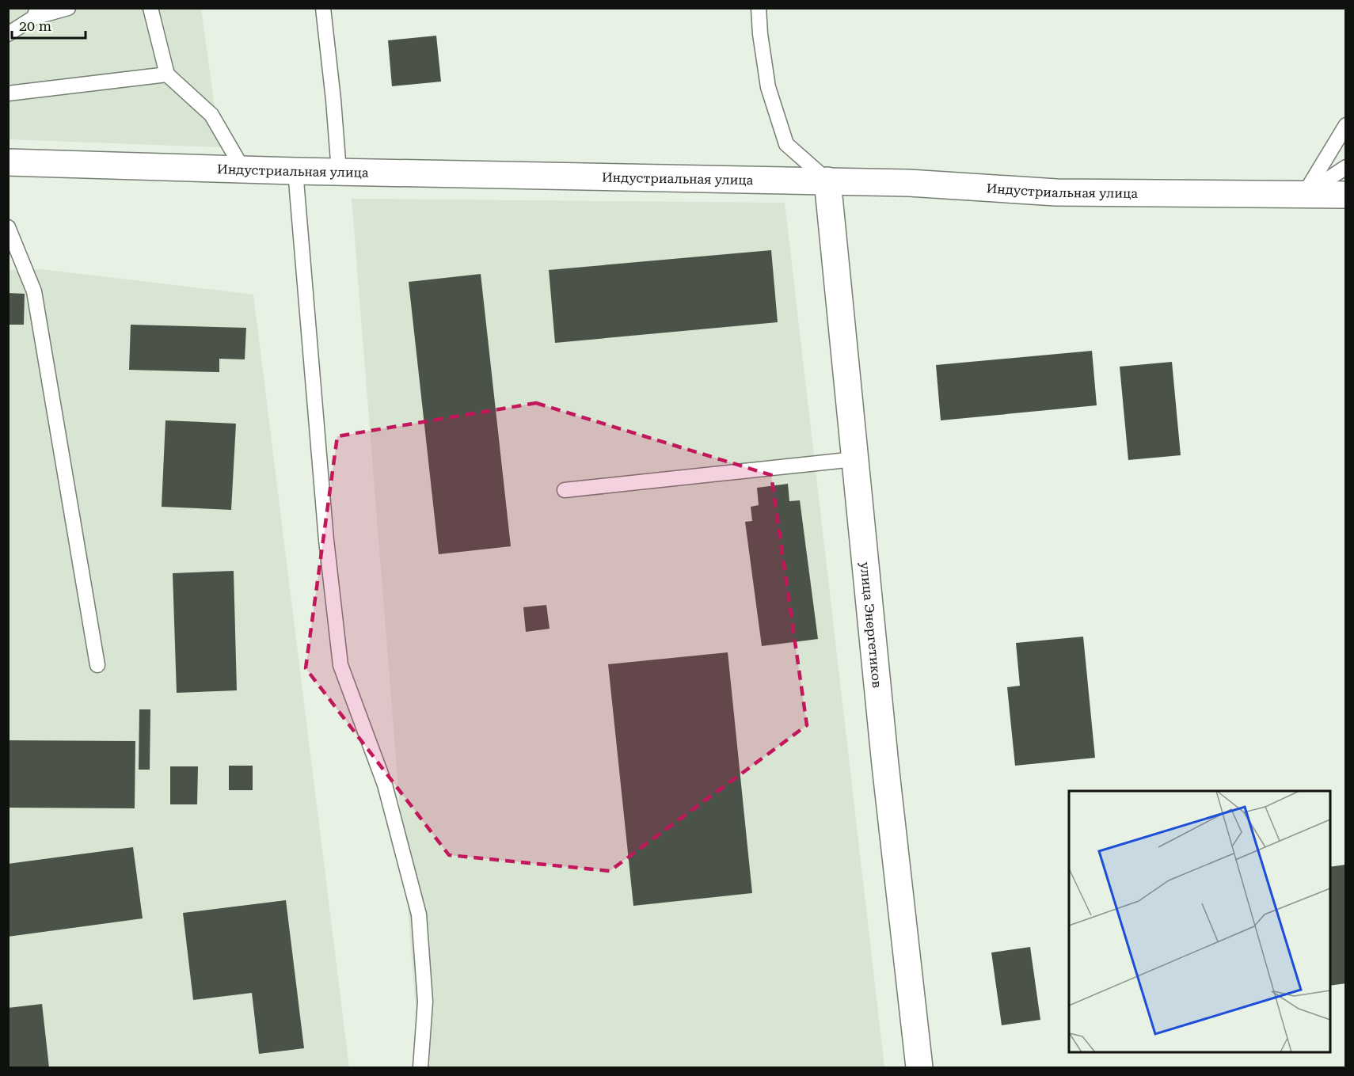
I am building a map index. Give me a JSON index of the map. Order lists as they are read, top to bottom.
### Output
{
  "streets": {
    "street": ["Индустриальная улица", "улица Энергетиков"]
  },
  "crossings": [
    ["Индустриальная улица", "улица Энергетиков"]
  ],
  "scale_bar": "20 m"
}
